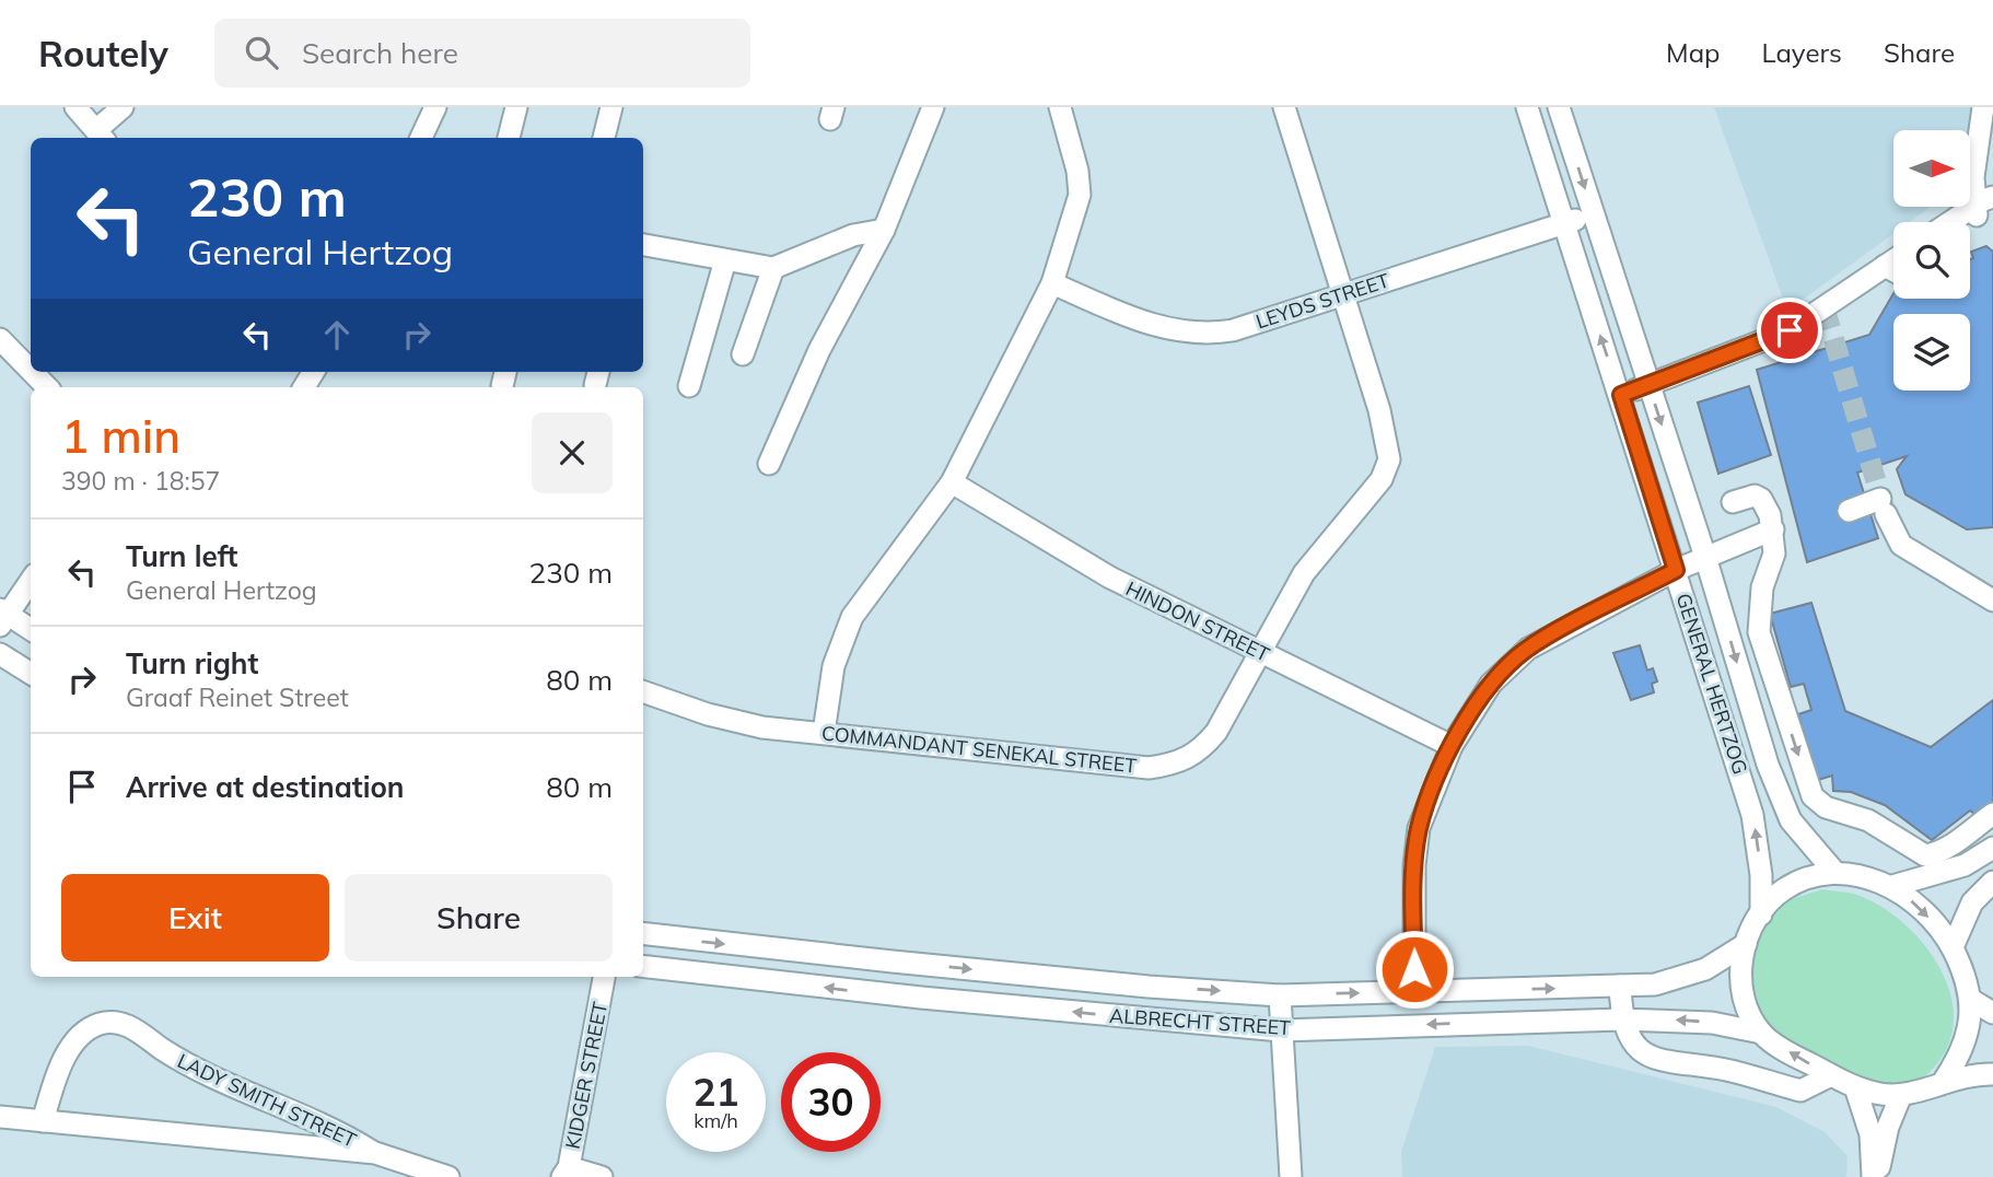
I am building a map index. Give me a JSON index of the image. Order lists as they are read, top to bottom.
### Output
{
  "streets": {
    "street": [
      "LEYDS STREET",
      "HINDON STREET",
      "GENERAL HERTZOG",
      "COMMANDANT SENEKAL STREET",
      "ALBRECHT STREET",
      "KIDGER STREET",
      "LADY SMITH STREET"
    ]
  },
  "crossings": [
    ["LEYDS STREET", "GENERAL HERTZOG"],
    ["LEYDS STREET", "COMMANDANT SENEKAL STREET"],
    ["HINDON STREET", "COMMANDANT SENEKAL STREET"],
    ["GENERAL HERTZOG", "ALBRECHT STREET"]
  ],
  "north": "right",
  "page": {
    "header": "Routely",
    "search": "Search here",
    "nav": ["Map", "Layers", "Share"],
    "turn": ["230 m", "General Hertzog"],
    "heading": ["1 min", "390 m · 18:57"],
    "list": [
      {
        "name": "Turn left",
        "note": "General Hertzog",
        "value": "230 m"
      },
      {
        "name": "Turn right",
        "note": "Graaf Reinet Street",
        "value": "80 m"
      },
      {
        "name": "Arrive at destination",
        "value": "80 m"
      }
    ],
    "buttons": ["Exit", "Share"],
    "speed": "21 km/h",
    "limit": "30"
  }
}
